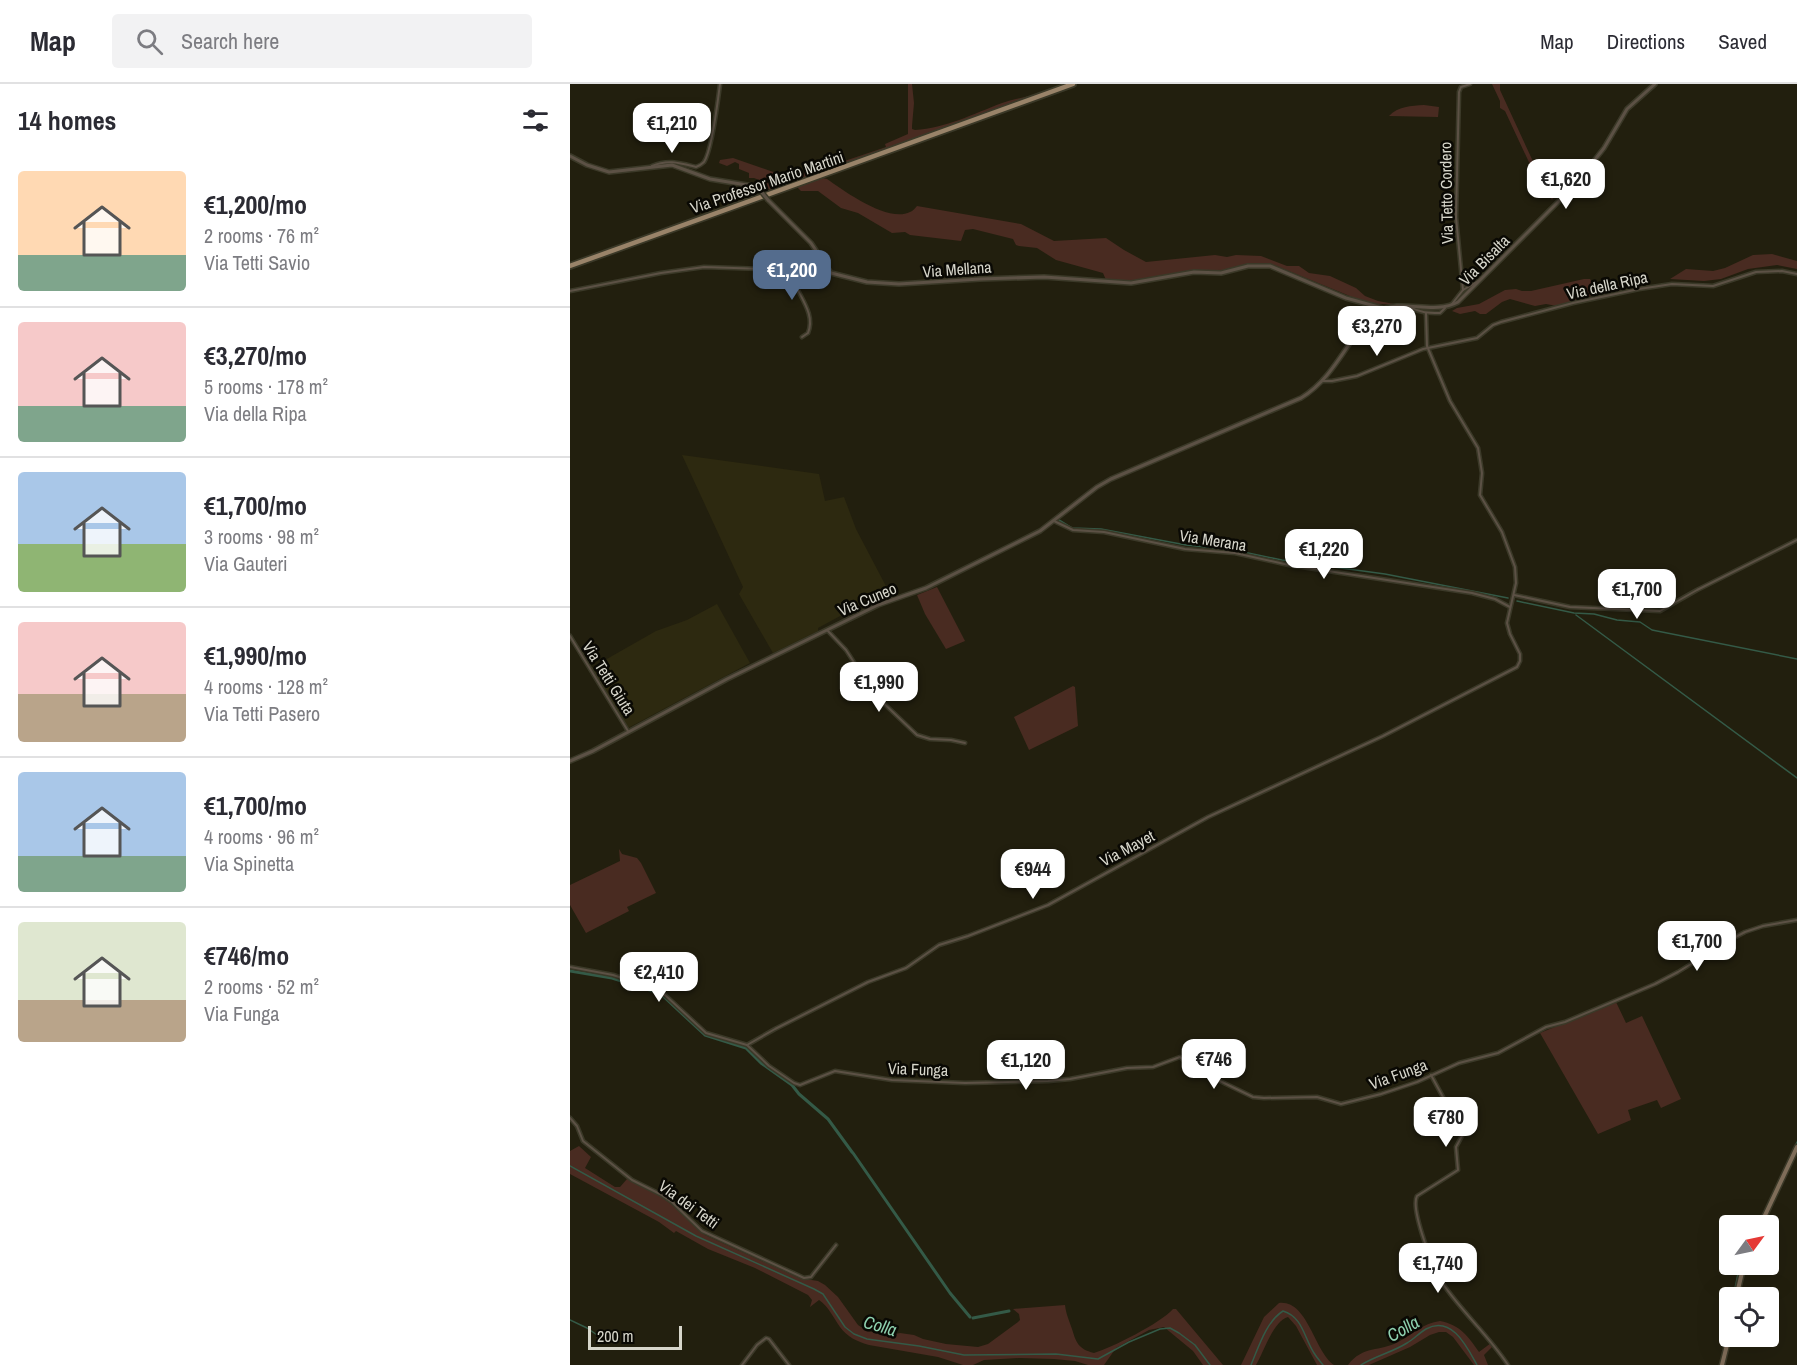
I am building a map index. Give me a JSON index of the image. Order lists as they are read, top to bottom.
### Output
{
  "streets": {
    "main road": ["Via Professor Mario Martini"],
    "street": [
      "Via Tetto Cordero",
      "Via Bisalta",
      "Via Mellana",
      "Via della Ripa",
      "Via Merana",
      "Via Cuneo",
      "Via Tetti Giuta",
      "Via Mayet",
      "Via Funga",
      "Via dei Tetti"
    ]
  },
  "crossings": [
    ["Via Bisalta", "Via Mellana"],
    ["Via della Ripa", "Via Cuneo"],
    ["Via Merana", "Via Cuneo"],
    ["Via Merana", "Via Mayet"],
    ["Via Cuneo", "Via Tetti Giuta"],
    ["Via Mayet", "Via Funga"]
  ],
  "water": ["Colla"],
  "scale_bar": "200 m",
  "north": "top right",
  "page": {
    "header": "Map",
    "search": "Search here",
    "nav": ["Map", "Directions", "Saved"],
    "heading": "14 homes",
    "price": [
      "€1,210",
      "€1,620",
      "€1,200",
      "€3,270",
      "€1,220",
      "€1,700",
      "€1,990",
      "€944",
      "€1,700",
      "€2,410",
      "€746",
      "€1,120",
      "€780",
      "€1,740"
    ],
    "list": [
      {
        "name": "€1,200/mo",
        "note": "2 rooms · 76 m² · Via Tetti Savio"
      },
      {
        "name": "€3,270/mo",
        "note": "5 rooms · 178 m² · Via della Ripa"
      },
      {
        "name": "€1,700/mo",
        "note": "3 rooms · 98 m² · Via Gauteri"
      },
      {
        "name": "€1,990/mo",
        "note": "4 rooms · 128 m² · Via Tetti Pasero"
      },
      {
        "name": "€1,700/mo",
        "note": "4 rooms · 96 m² · Via Spinetta"
      },
      {
        "name": "€746/mo",
        "note": "2 rooms · 52 m² · Via Funga"
      }
    ],
    "scale": "200 m"
  }
}
